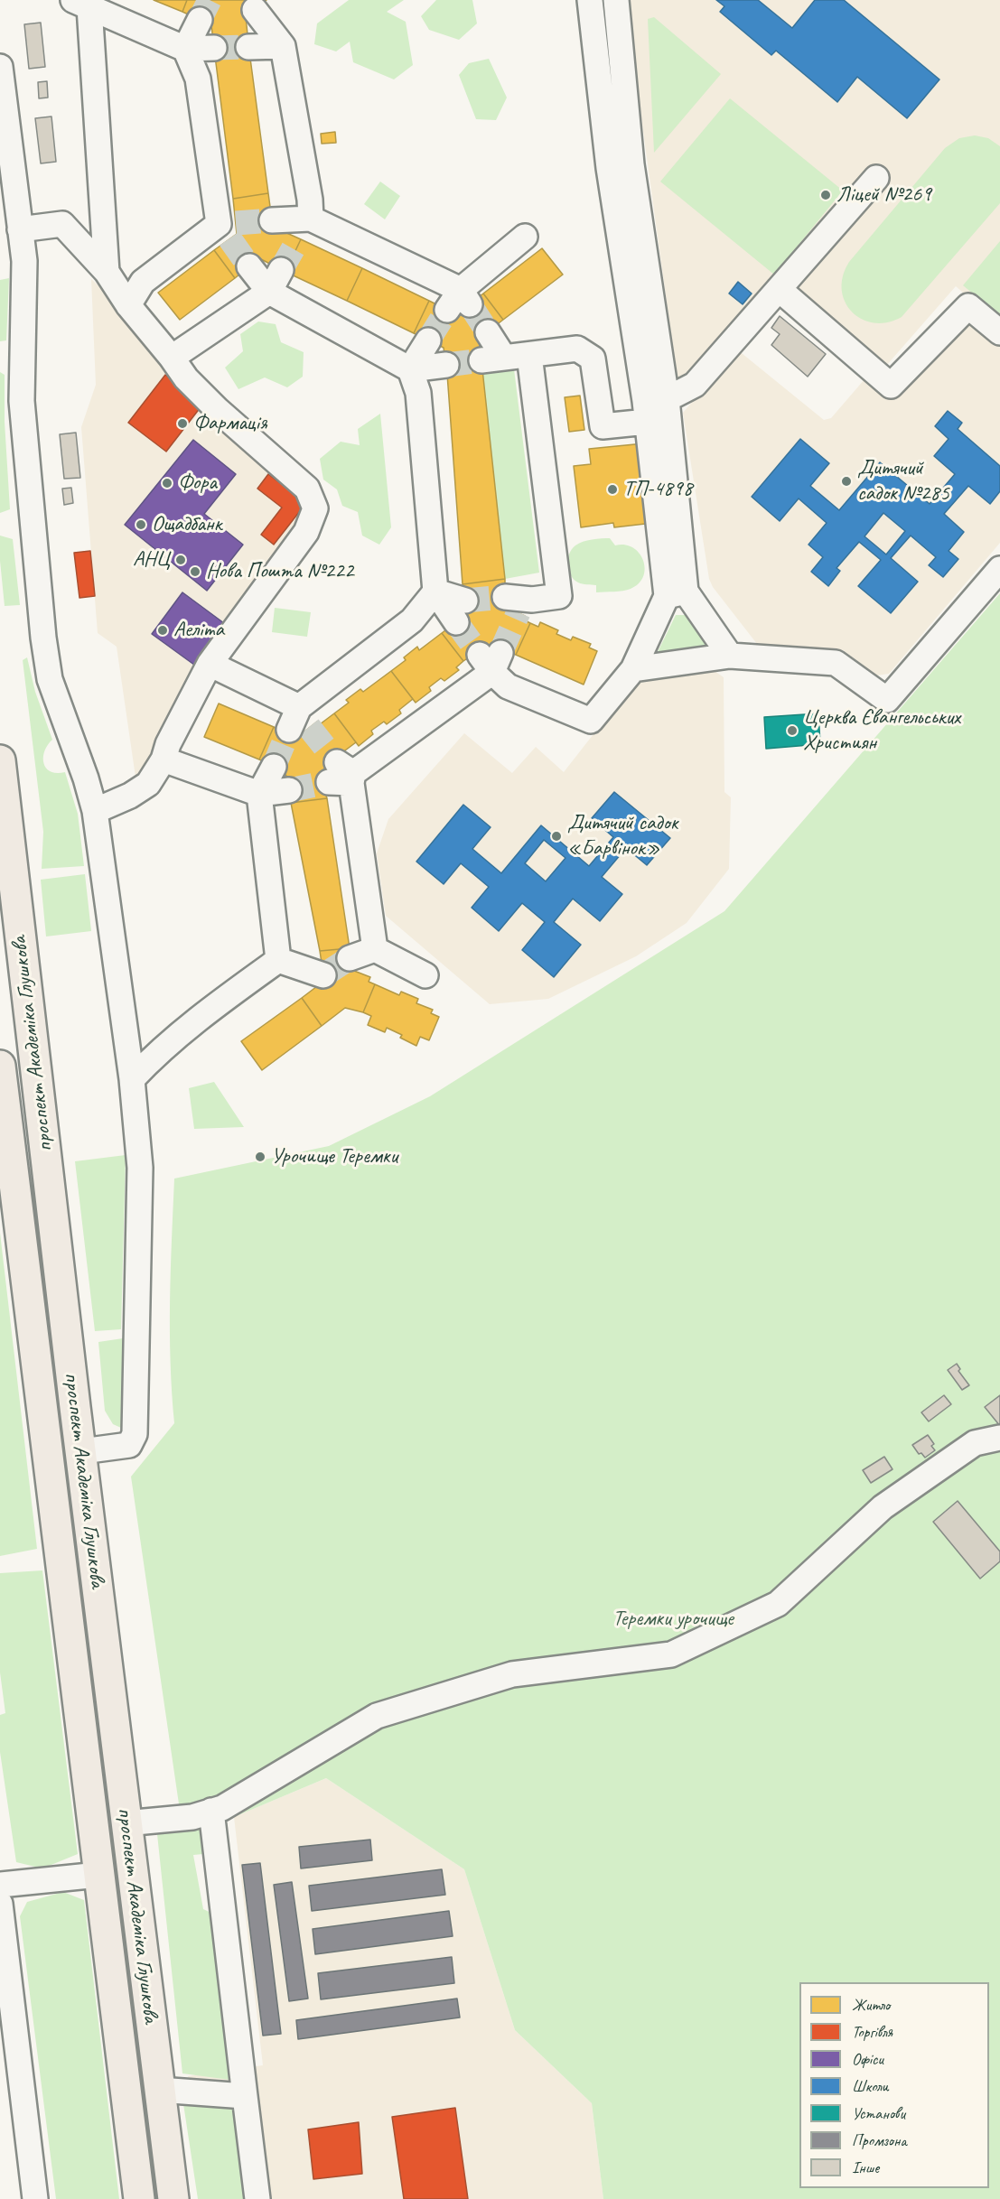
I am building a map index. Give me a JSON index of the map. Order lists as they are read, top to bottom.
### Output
{
  "streets": {
    "highway": ["проспект Академіка Глушкова"]
  },
  "parks": ["Теремки урочище"],
  "places": [
    "Ліцей №269",
    "Фармація",
    "Дитячий садок №285",
    "Фора",
    "ТП-4898",
    "Ощадбанк",
    "АНЦ",
    "Нова Пошта №222",
    "Аеліта",
    "Церква Євангельських Християн",
    "Дитячий садок «Барвінок»",
    "Урочище Теремки"
  ],
  "legend": [
    "Житло",
    "Торгівля",
    "Офіси",
    "Школи",
    "Установи",
    "Промзона",
    "Інше"
  ]
}
